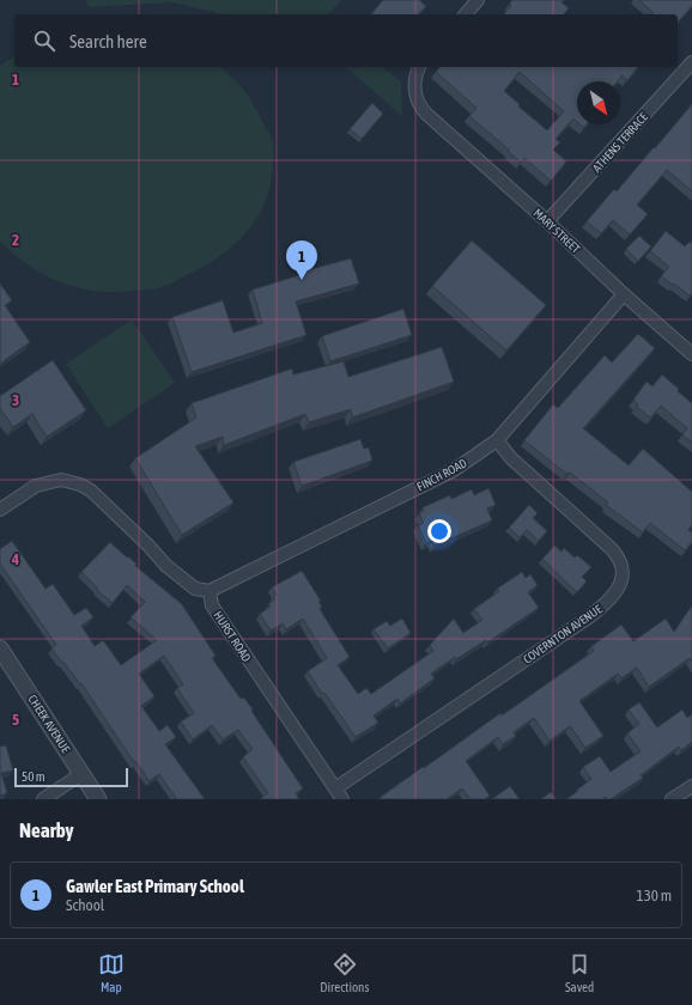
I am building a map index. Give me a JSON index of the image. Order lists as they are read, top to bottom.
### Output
{
  "streets": {
    "street": [
      "ATHENS TERRACE",
      "MARY STREET",
      "FINCH ROAD",
      "COVERNTON AVENUE",
      "HURST ROAD",
      "CHEEK AVENUE"
    ]
  },
  "crossings": [
    ["ATHENS TERRACE", "MARY STREET"],
    ["MARY STREET", "FINCH ROAD"],
    ["FINCH ROAD", "COVERNTON AVENUE"],
    ["FINCH ROAD", "HURST ROAD"],
    ["COVERNTON AVENUE", "HURST ROAD"]
  ],
  "scale_bar": "50 m",
  "north": "bottom right",
  "page": {
    "search": "Search here",
    "pins": "1",
    "scale": "50 m",
    "heading": "Nearby",
    "list": [
      {
        "mark": "1",
        "name": "Gawler East Primary School",
        "note": "School",
        "value": "130 m"
      }
    ],
    "nav": ["Map", "Directions", "Saved"]
  },
  "grid": {
    "rows": [
      "1",
      "2",
      "3",
      "4",
      "5"
    ]
  }
}
